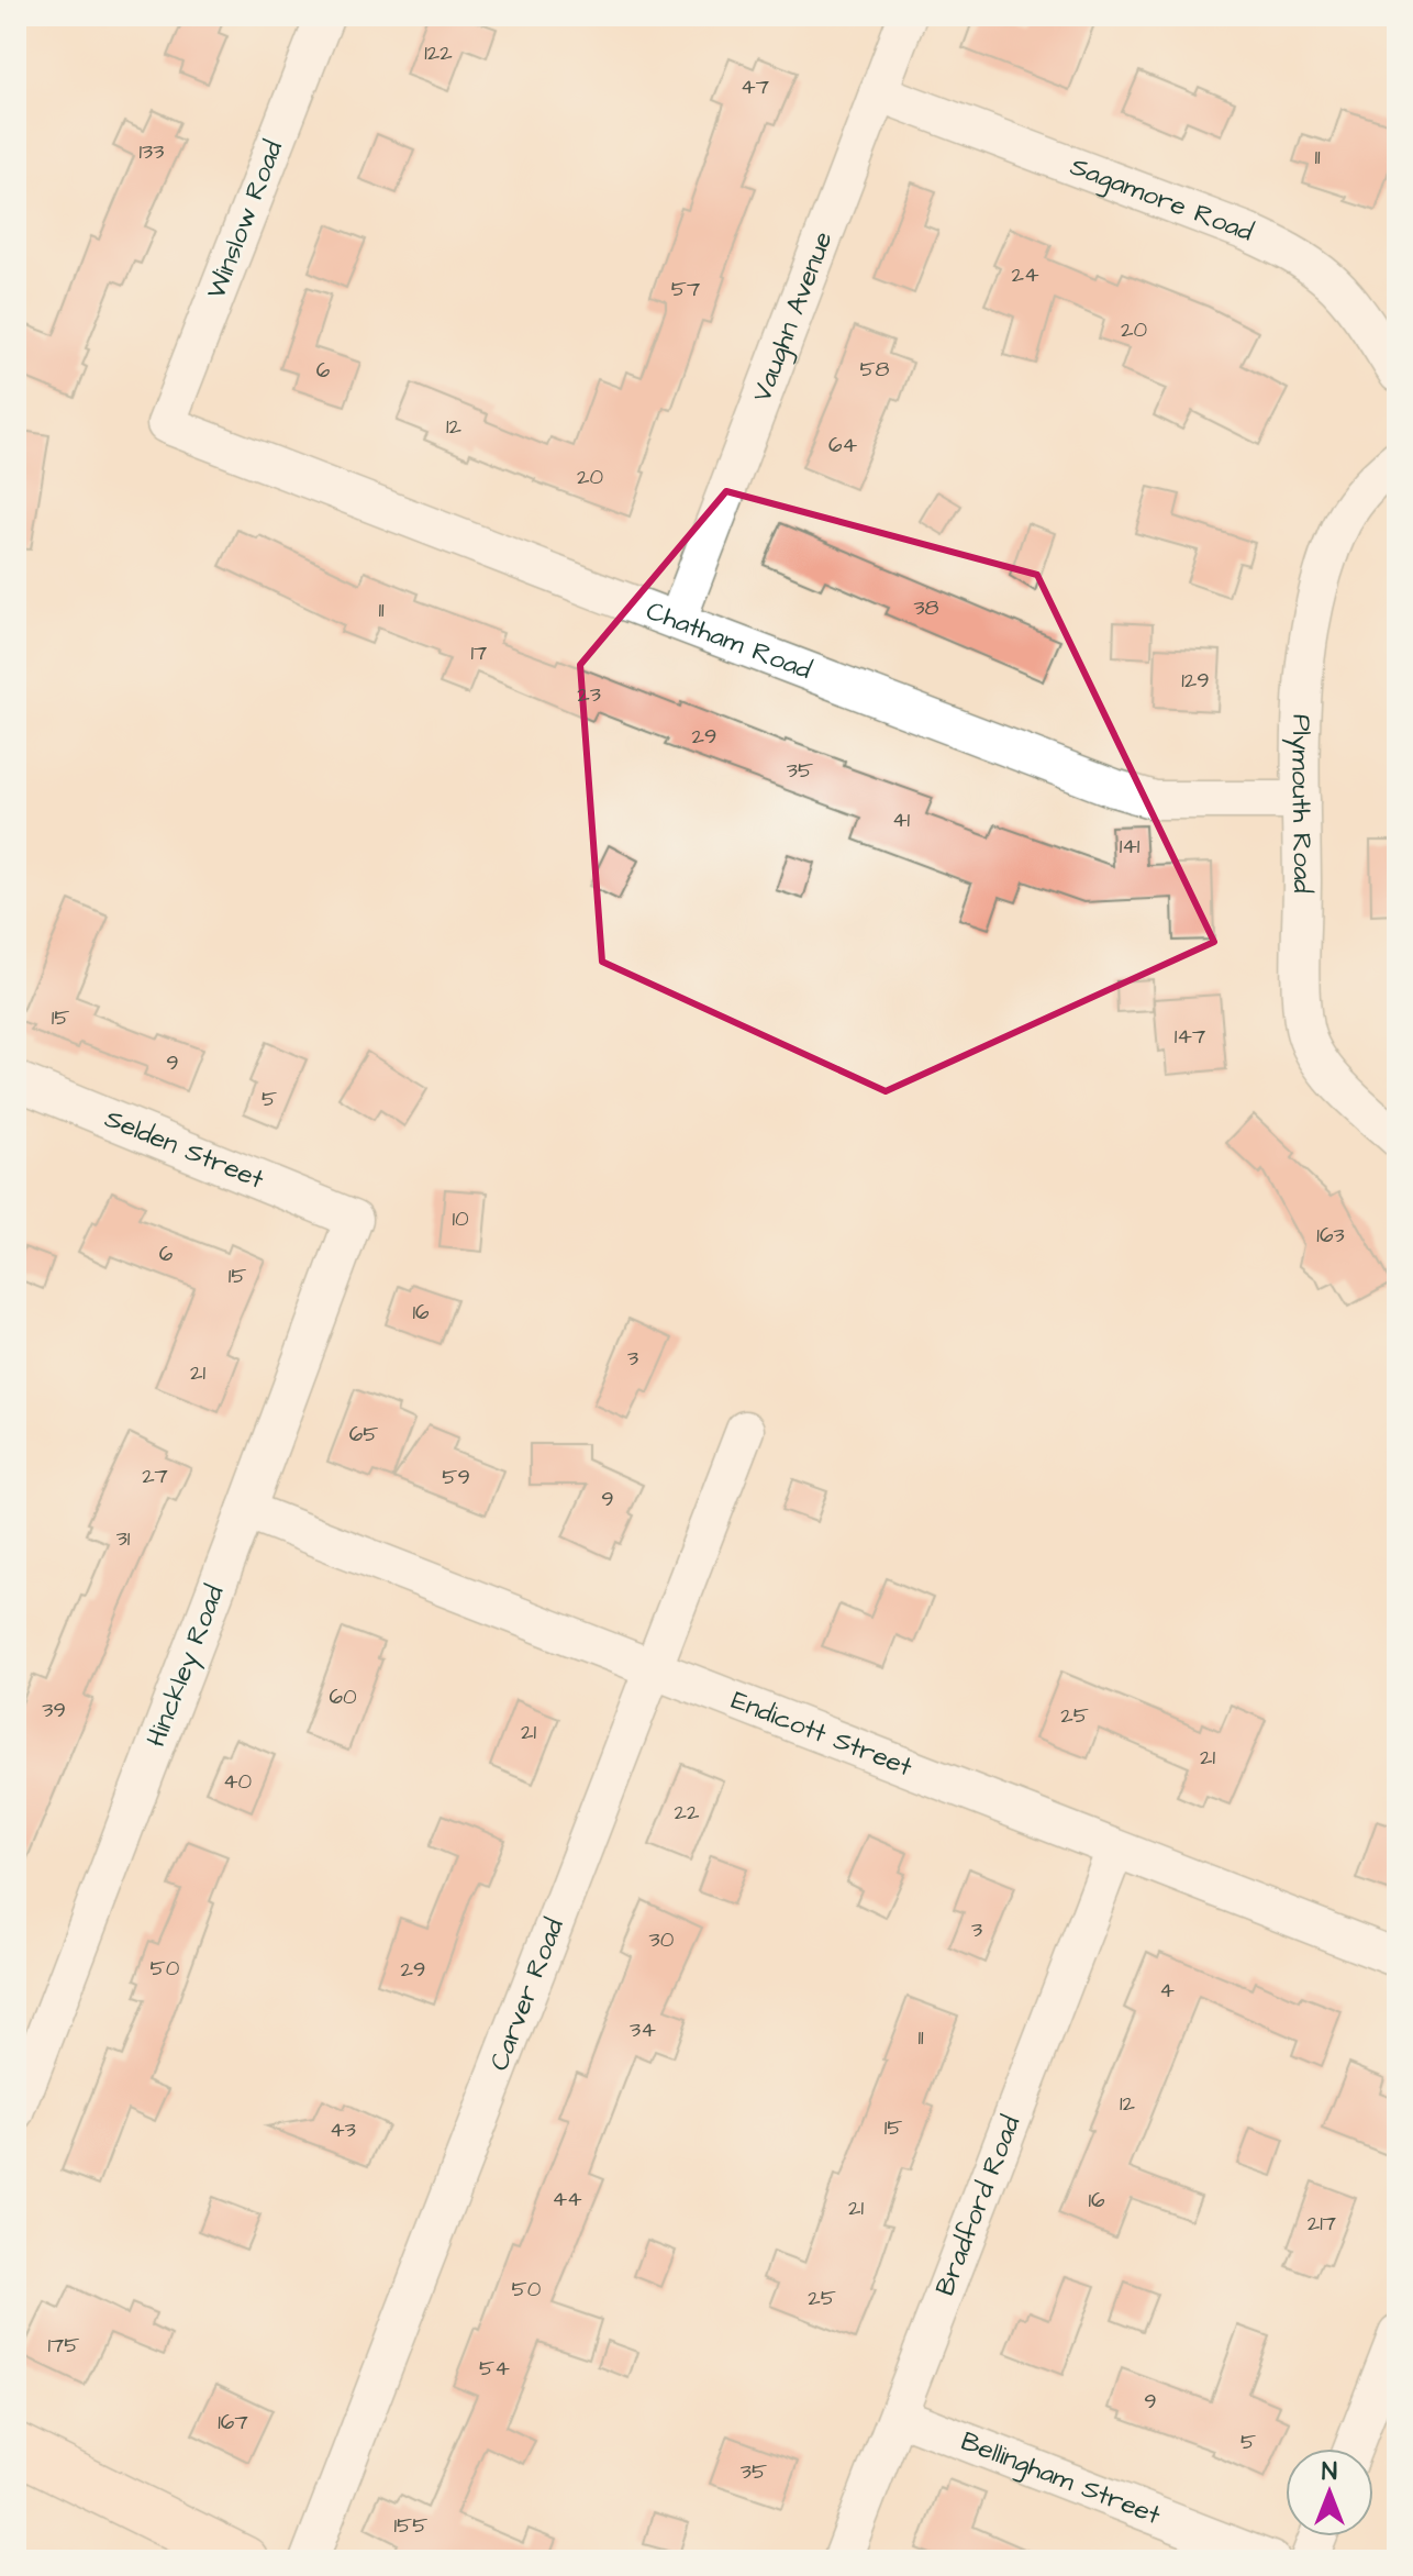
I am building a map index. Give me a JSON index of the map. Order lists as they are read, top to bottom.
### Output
{
  "streets": {
    "street": [
      "Sagamore Road",
      "Winslow Road",
      "Vaughn Avenue",
      "Chatham Road",
      "Plymouth Road",
      "Selden Street",
      "Hinckley Road",
      "Endicott Street",
      "Carver Road",
      "Bradford Road",
      "Bellingham Street"
    ]
  },
  "crossings": [
    ["Sagamore Road", "Vaughn Avenue"],
    ["Winslow Road", "Chatham Road"],
    ["Vaughn Avenue", "Chatham Road"],
    ["Chatham Road", "Plymouth Road"],
    ["Selden Street", "Hinckley Road"],
    ["Hinckley Road", "Endicott Street"],
    ["Endicott Street", "Carver Road"],
    ["Endicott Street", "Bradford Road"],
    ["Bradford Road", "Bellingham Street"]
  ],
  "house_numbers": [
    "122",
    "47",
    "133",
    "11",
    "24",
    "57",
    "20",
    "58",
    "6",
    "12",
    "64",
    "20",
    "38",
    "11",
    "17",
    "129",
    "23",
    "29",
    "35",
    "41",
    "141",
    "15",
    "147",
    "9",
    "5",
    "10",
    "163",
    "6",
    "15",
    "16",
    "3",
    "21",
    "65",
    "27",
    "59",
    "9",
    "31",
    "60",
    "39",
    "25",
    "21",
    "21",
    "40",
    "22",
    "3",
    "30",
    "50",
    "29",
    "4",
    "34",
    "11",
    "12",
    "15",
    "43",
    "44",
    "16",
    "21",
    "217",
    "50",
    "25",
    "175",
    "54",
    "9",
    "167",
    "5",
    "35",
    "155"
  ],
  "north": "top"
}
